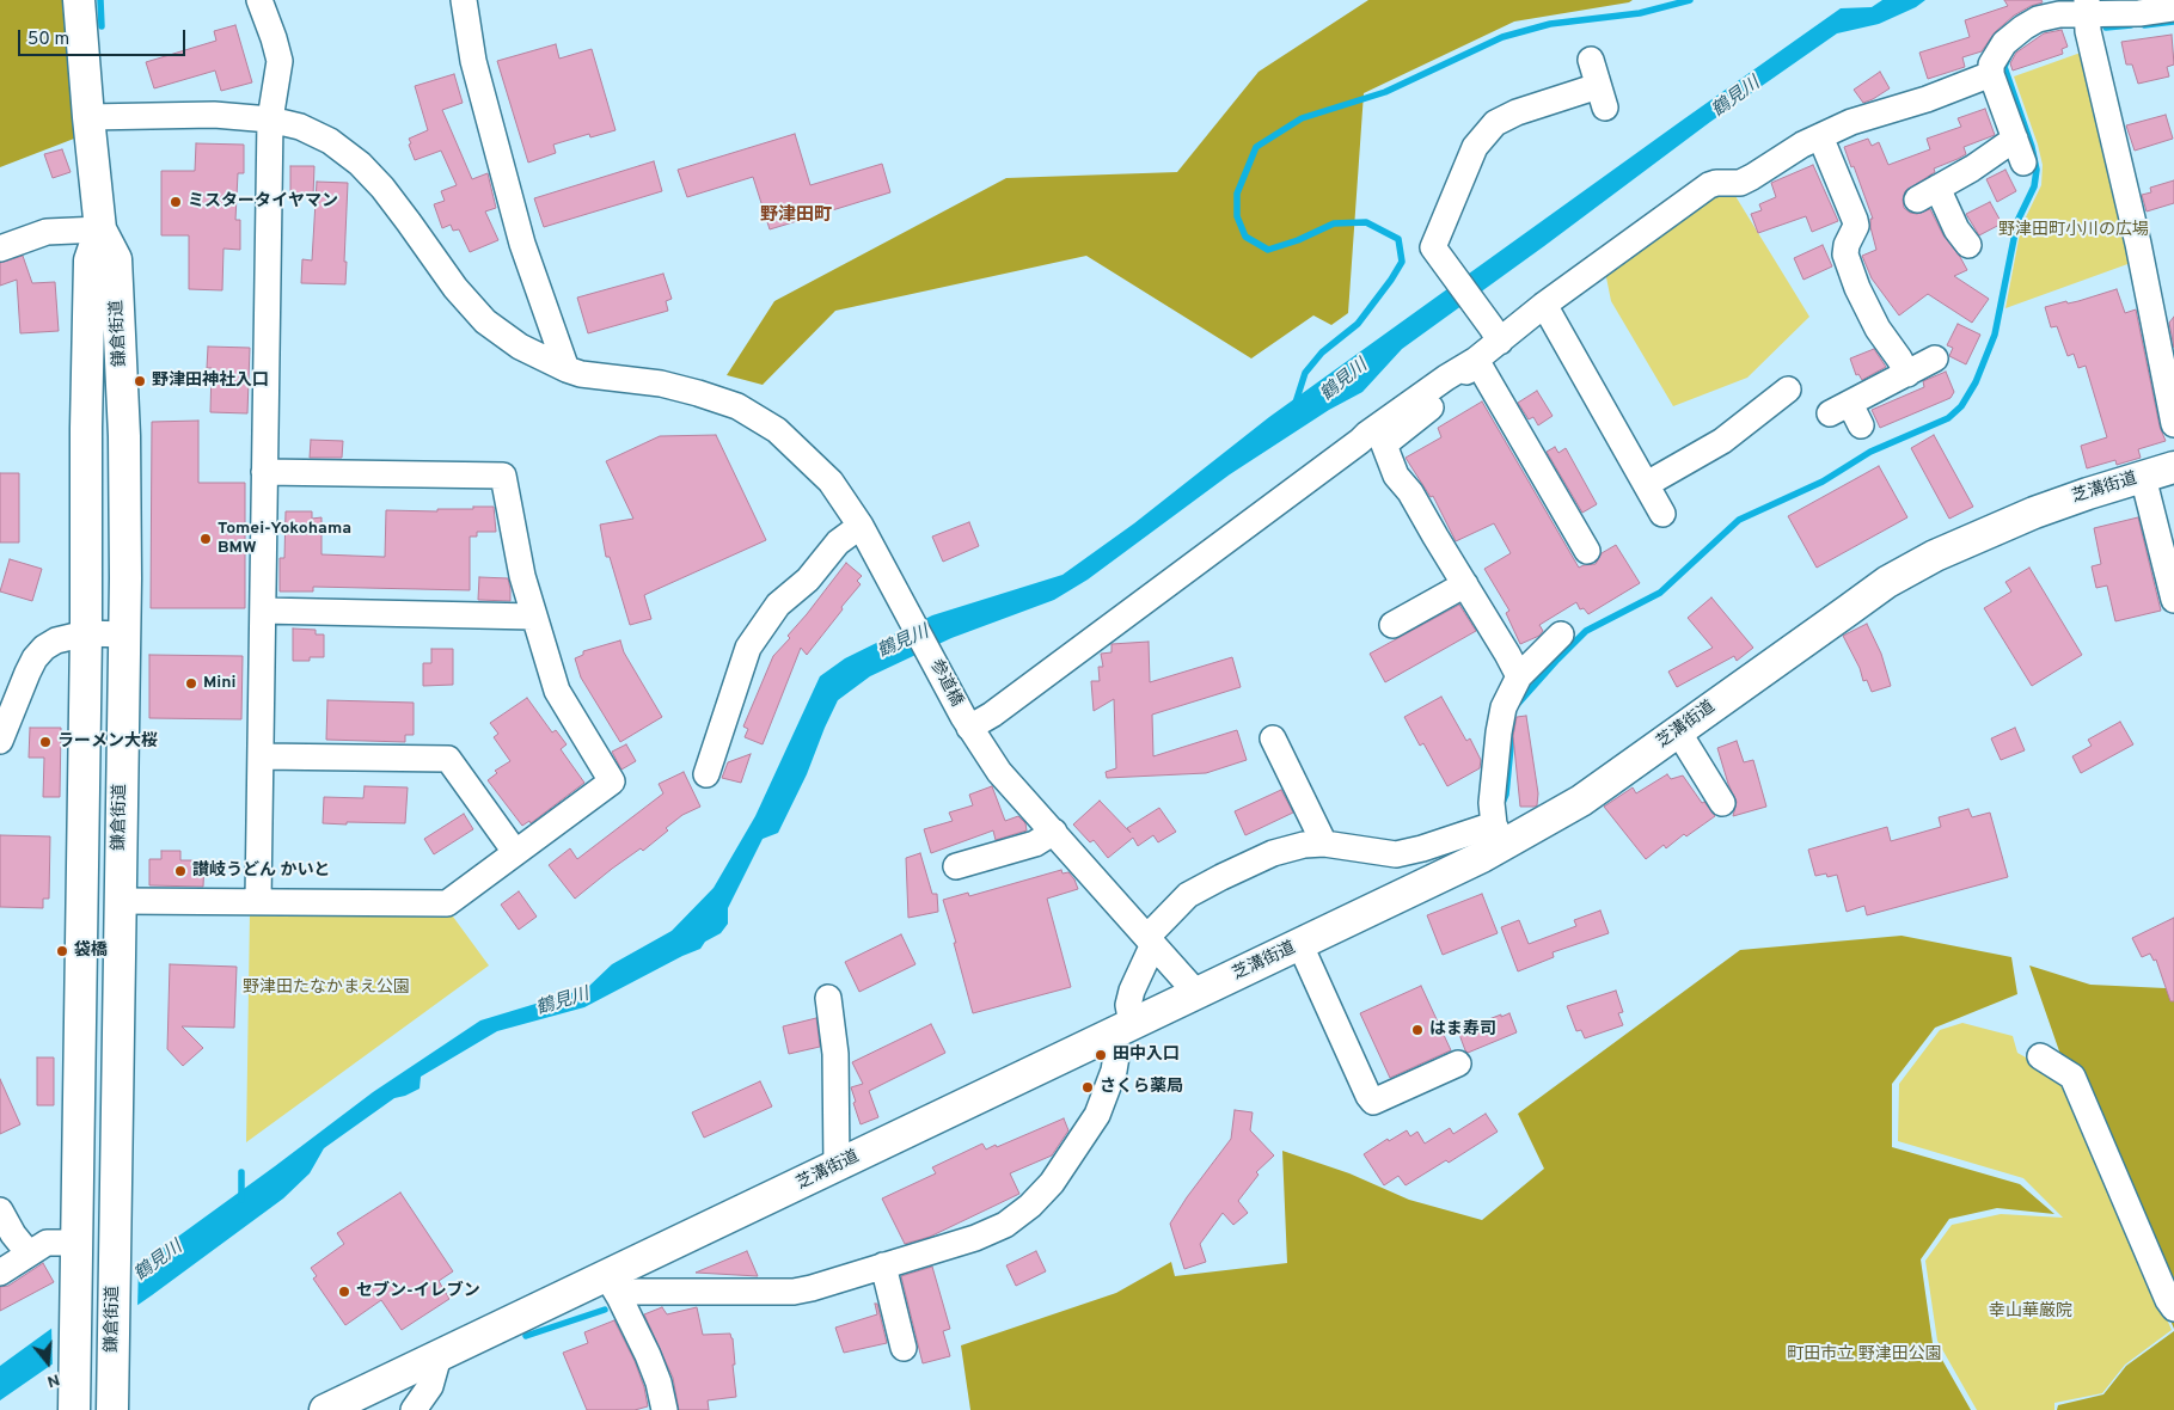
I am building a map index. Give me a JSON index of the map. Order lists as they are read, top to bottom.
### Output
{
  "streets": {
    "main road": ["鎌倉街道", "芝溝街道"],
    "street": ["参道橋"]
  },
  "crossings": [
    ["鎌倉街道", "参道橋"],
    ["芝溝街道", "参道橋"]
  ],
  "districts": ["野津田町"],
  "water": ["鶴見川"],
  "parks": [
    "野津田町小川の広場",
    "野津田たなかまえ公園",
    "幸山華厳院",
    "町田市立 野津田公園"
  ],
  "places": [
    "ミスタータイヤマン",
    "野津田神社入口",
    "Tomei-Yokohama BMW",
    "Mini",
    "ラーメン大桜",
    "讃岐うどん かいと",
    "袋橋",
    "はま寿司",
    "田中入口",
    "さくら薬局",
    "セブン-イレブン"
  ],
  "scale_bar": "50 m",
  "north": "bottom"
}
